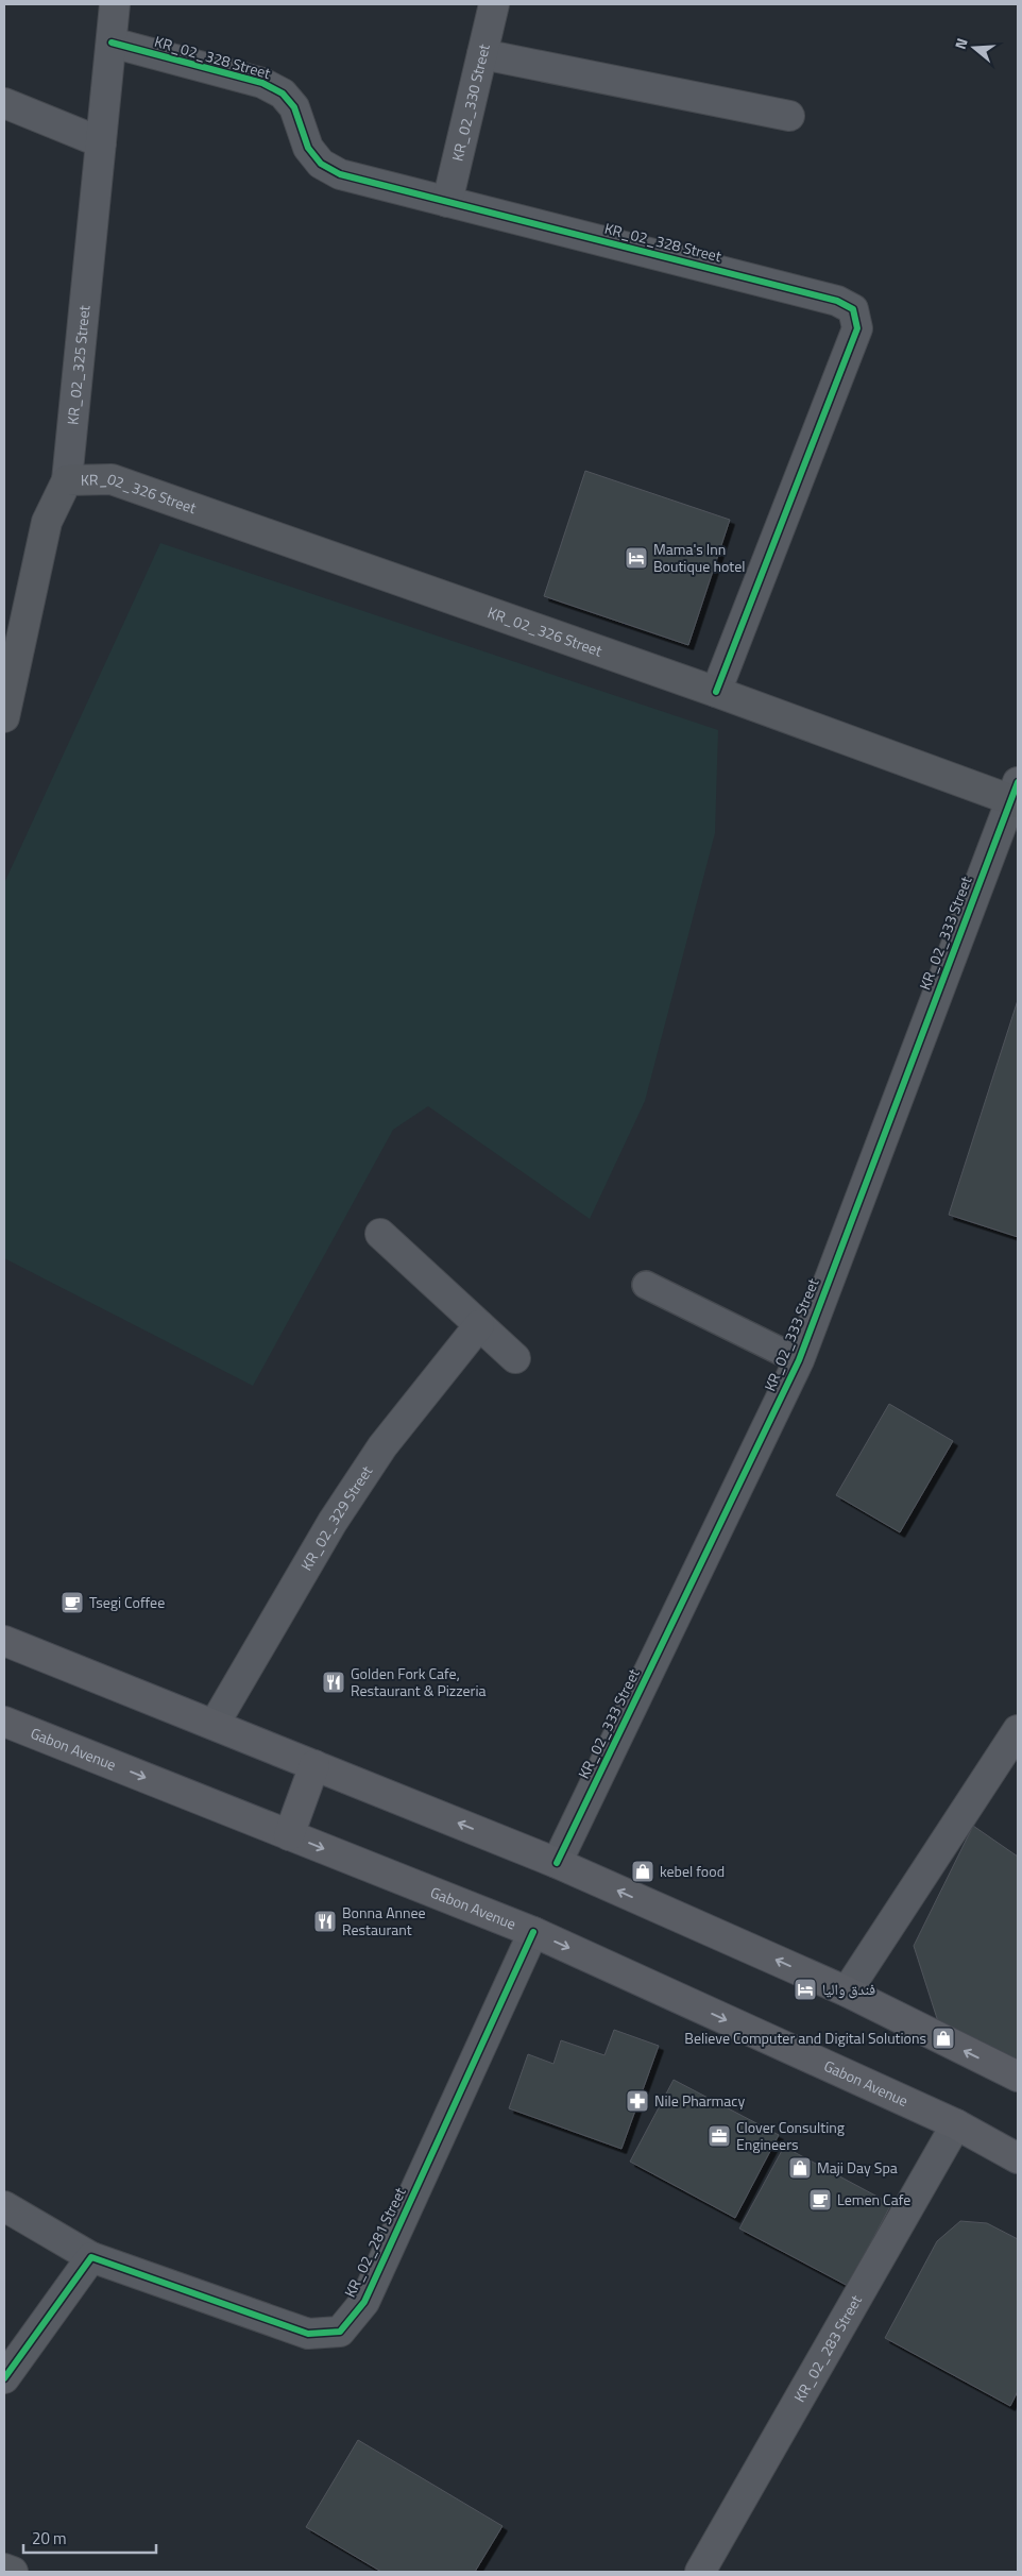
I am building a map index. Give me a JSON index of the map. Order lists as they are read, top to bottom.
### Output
{
  "streets": {
    "main road": ["Gabon Avenue"],
    "street": [
      "KR_02_328 Street",
      "KR_02_330 Street",
      "KR_02_325 Street",
      "KR_02_326 Street",
      "KR_02_333 Street",
      "KR_02_329 Street",
      "KR_02_281 Street",
      "KR_02_283 Street"
    ]
  },
  "crossings": [
    ["KR_02_328 Street", "KR_02_330 Street"],
    ["KR_02_328 Street", "KR_02_325 Street"],
    ["KR_02_328 Street", "KR_02_326 Street"],
    ["KR_02_325 Street", "KR_02_326 Street"],
    ["KR_02_326 Street", "KR_02_333 Street"],
    ["Gabon Avenue", "KR_02_281 Street"],
    ["Gabon Avenue", "KR_02_283 Street"]
  ],
  "places": {
    "hotel": ["Mama's Inn Boutique hotel", "فندق واليا"],
    "cafe": ["Tsegi Coffee", "Lemen Cafe"],
    "restaurant": ["Golden Fork Cafe, Restaurant & Pizzeria", "Bonna Annee Restaurant"],
    "shop": ["kebel food", "Believe Computer and Digital Solutions", "Maji Day Spa"],
    "pharmacy": ["Nile Pharmacy"],
    "office": ["Clover Consulting Engineers"]
  },
  "scale_bar": "20 m",
  "north": "left"
}
